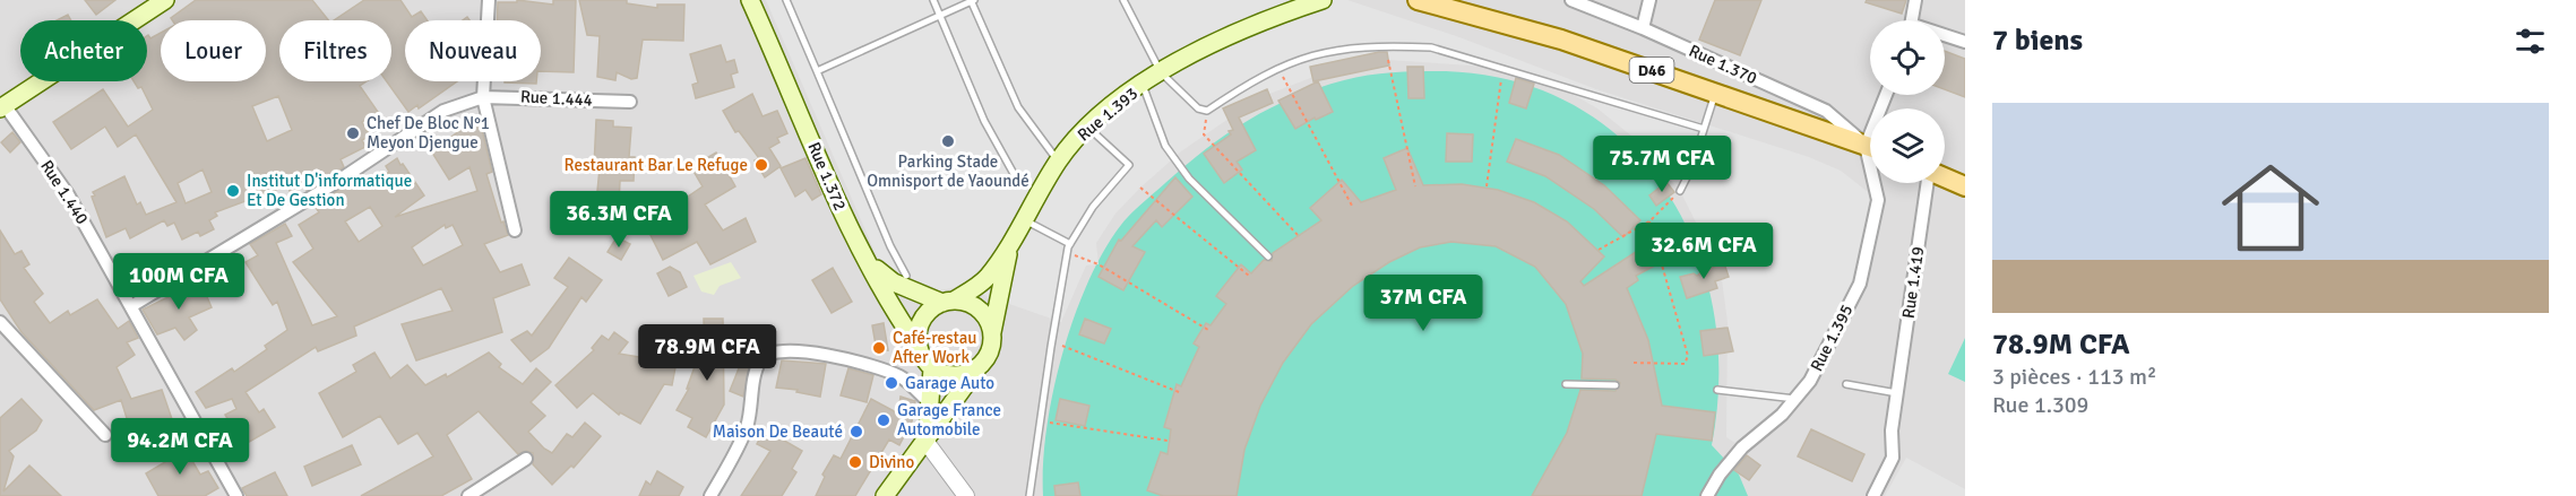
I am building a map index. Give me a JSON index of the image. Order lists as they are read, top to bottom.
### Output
{
  "streets": {
    "main road": ["D46", "Rue 1.393", "Rue 1.372"],
    "street": [
      "Rue 1.370",
      "Rue 1.444",
      "Rue 1.440",
      "Rue 1.419",
      "Rue 1.395"
    ]
  },
  "crossings": [
    ["Rue 1.393", "Rue 1.372"]
  ],
  "places": [
    "Chef De Bloc N°1 Meyon Djengue",
    "Parking Stade Omnisport de Yaoundé",
    "Restaurant Bar Le Refuge",
    "Institut D'informatique Et De Gestion",
    "Café-restau After Work",
    "Garage Auto",
    "Garage France Automobile",
    "Maison De Beauté",
    "Divino"
  ],
  "page": {
    "heading": "7 biens",
    "chip": [
      "Acheter",
      "Louer",
      "Filtres",
      "Nouveau"
    ],
    "list": [
      {
        "name": "78.9M CFA",
        "note": "3 pièces · 113 m² · Rue 1.309"
      }
    ],
    "price": [
      "75.7M CFA",
      "36.3M CFA",
      "32.6M CFA",
      "100M CFA",
      "37M CFA",
      "78.9M CFA",
      "94.2M CFA"
    ]
  }
}
